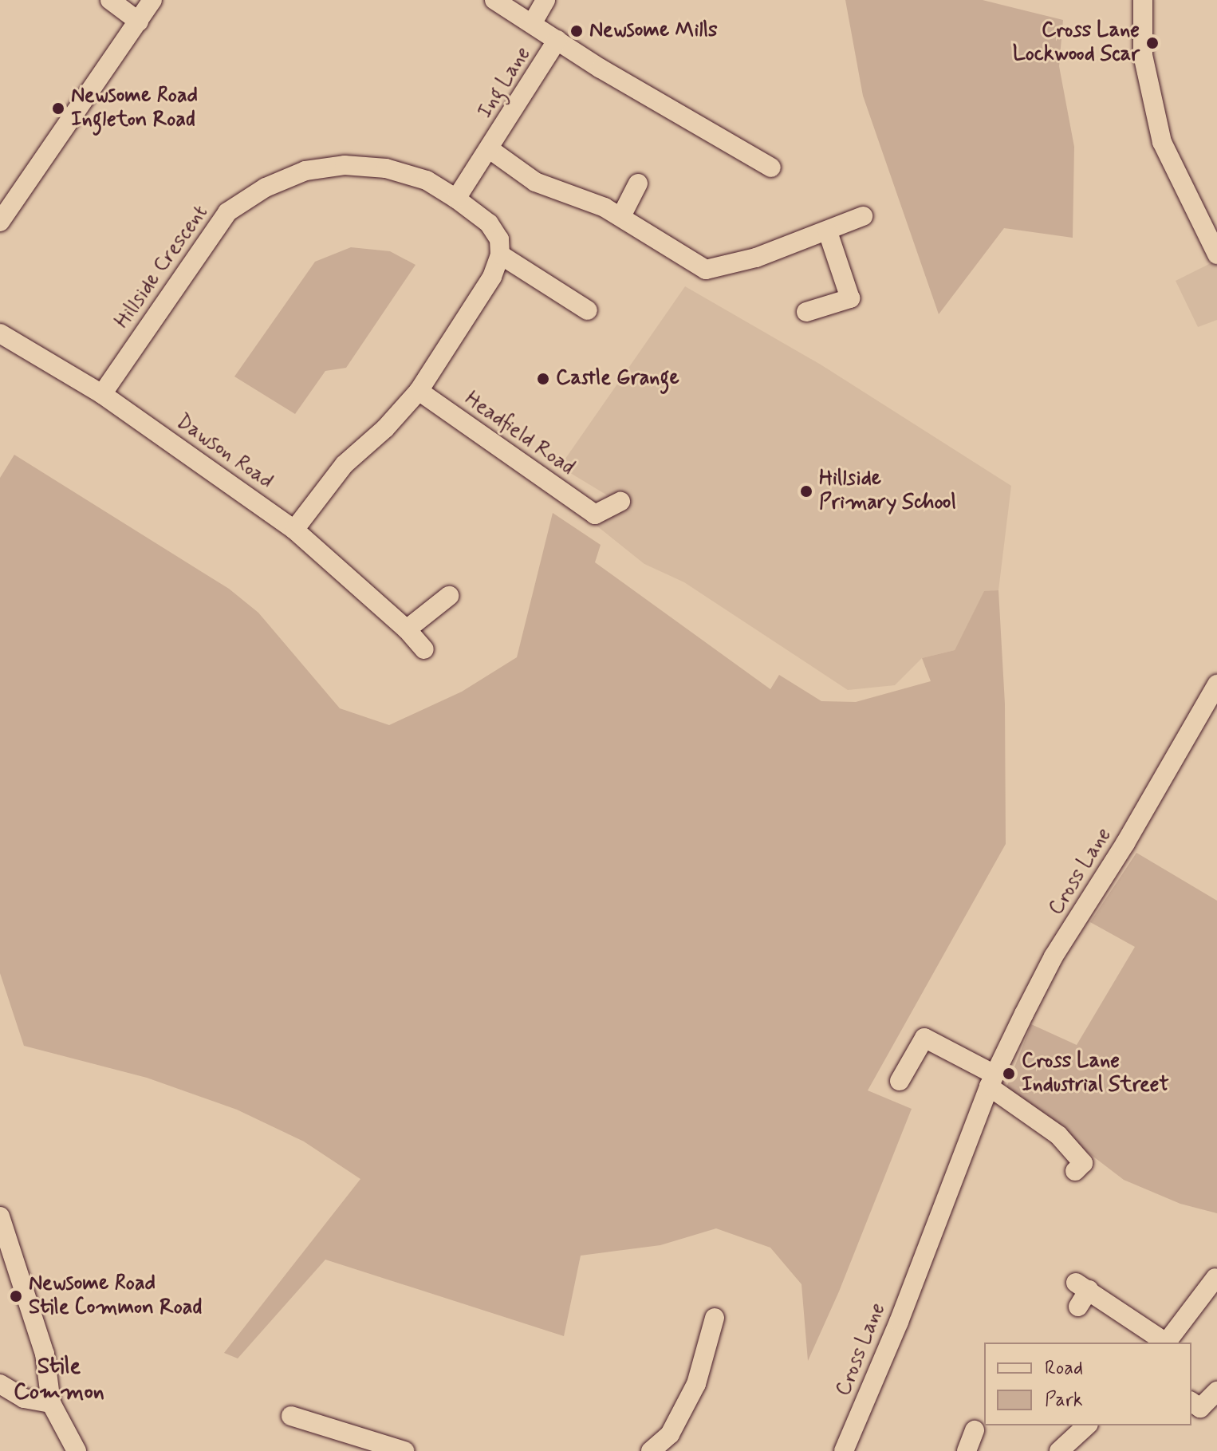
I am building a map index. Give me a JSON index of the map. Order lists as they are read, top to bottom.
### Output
{
  "streets": {
    "street": [
      "Ing Lane",
      "Hillside Crescent",
      "Headfield Road",
      "Dawson Road",
      "Cross Lane"
    ]
  },
  "crossings": [
    ["Ing Lane", "Hillside Crescent"],
    ["Hillside Crescent", "Dawson Road"]
  ],
  "districts": ["Stile Common"],
  "places": [
    "Newsome Mills",
    "Cross Lane Lockwood Scar",
    "Newsome Road Ingleton Road",
    "Castle Grange",
    "Hillside Primary School",
    "Cross Lane Industrial Street",
    "Newsome Road Stile Common Road"
  ],
  "legend": ["Road", "Park"]
}
